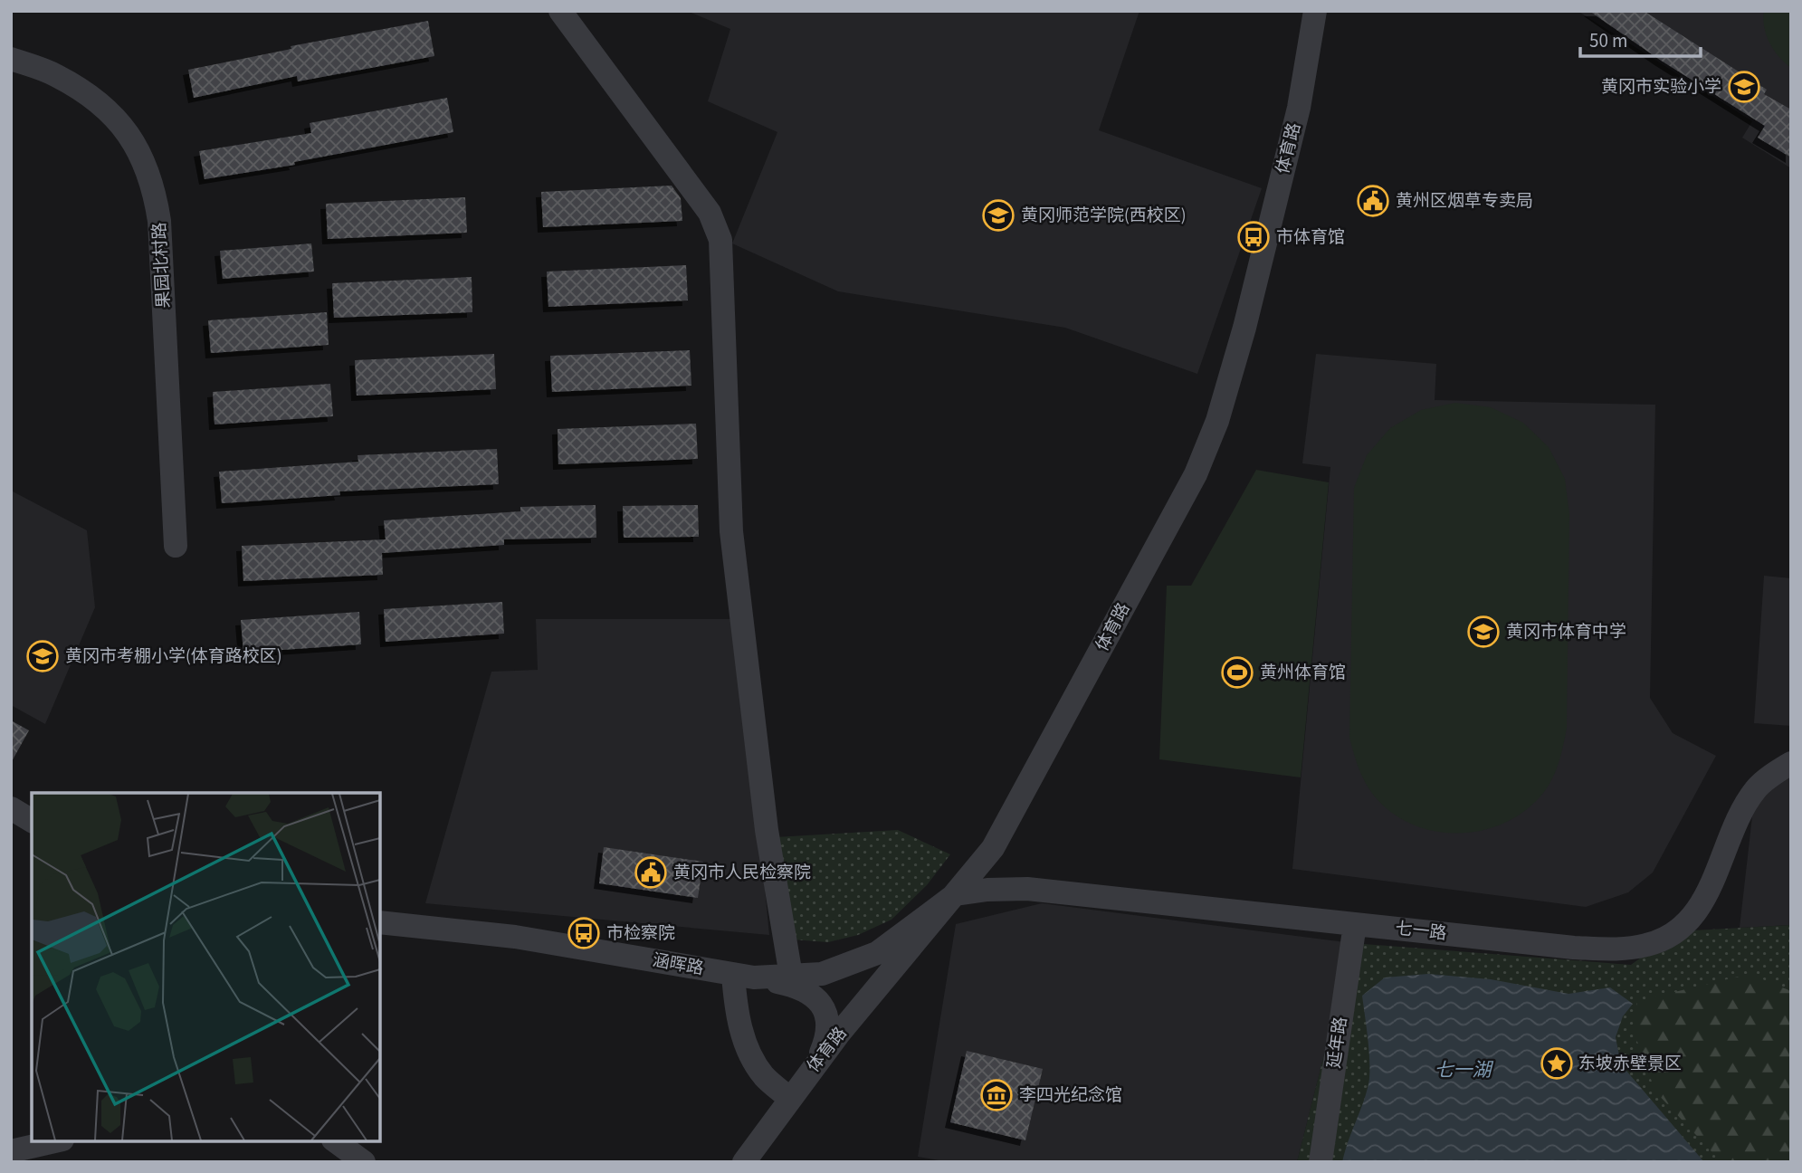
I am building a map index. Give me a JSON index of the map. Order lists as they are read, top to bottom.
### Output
{
  "streets": {
    "street": [
      "体育路",
      "果园北村路",
      "七一路",
      "涵晖路",
      "延年路"
    ]
  },
  "crossings": [
    ["体育路", "七一路"],
    ["体育路", "涵晖路"],
    ["七一路", "涵晖路"],
    ["七一路", "延年路"]
  ],
  "water": ["七一湖"],
  "places": {
    "school or university": [
      "黄冈市实验小学",
      "黄冈师范学院(西校区)",
      "黄冈市体育中学",
      "黄冈市考棚小学(体育路校区)"
    ],
    "public building": ["黄州区烟草专卖局", "黄冈市人民检察院"],
    "bus stop": ["市体育馆", "市检察院"],
    "sports": ["黄州体育馆"],
    "place": ["东坡赤壁景区"],
    "museum": ["李四光纪念馆"]
  },
  "scale_bar": "50 m"
}
